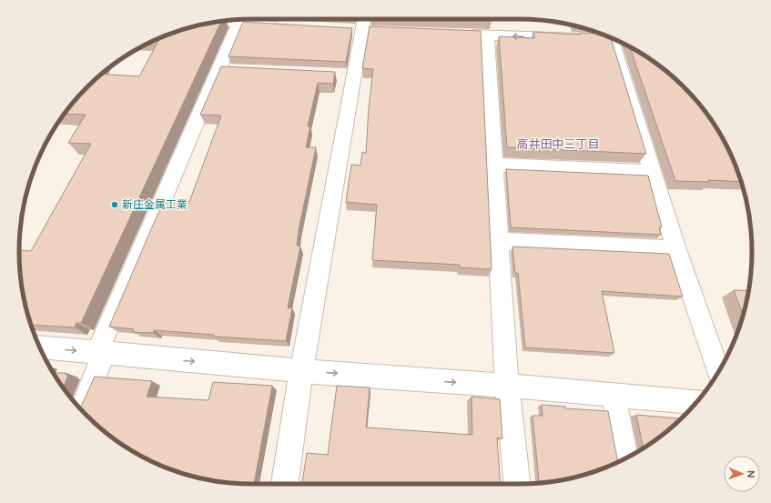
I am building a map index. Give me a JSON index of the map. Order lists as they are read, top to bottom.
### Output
{
  "districts": ["高井田中三丁目"],
  "places": ["新庄金属工業"],
  "north": "right"
}
